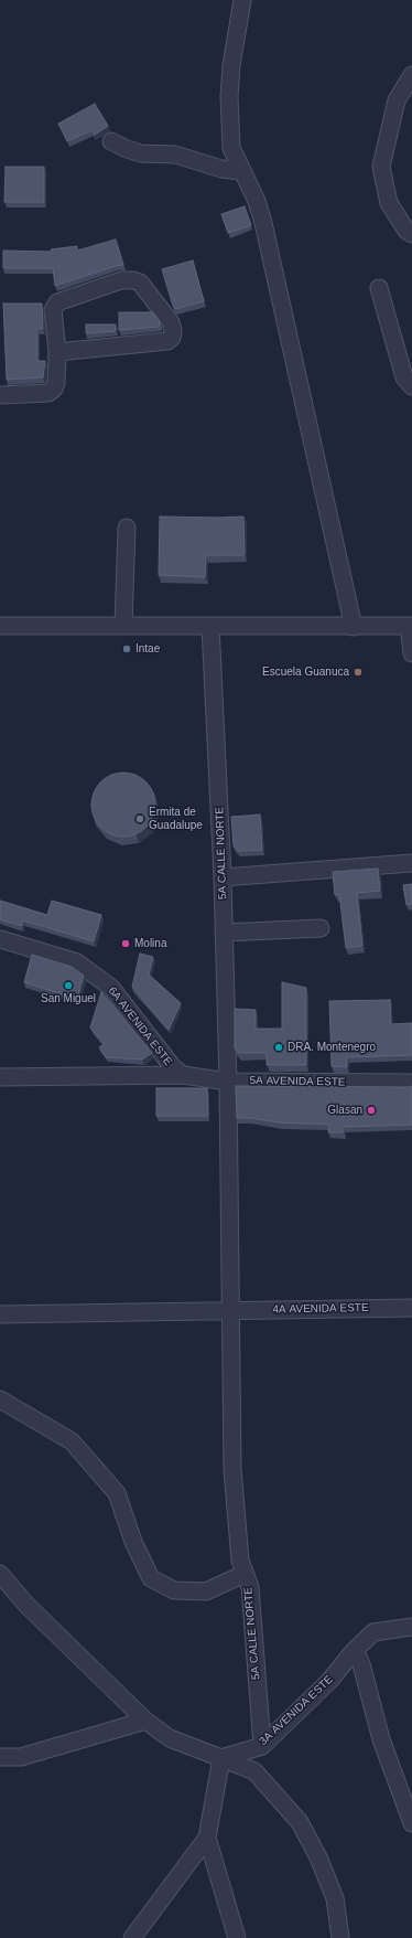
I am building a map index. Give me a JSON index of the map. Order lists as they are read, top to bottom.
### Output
{
  "streets": {
    "street": [
      "5A CALLE NORTE",
      "6A AVENIDA ESTE",
      "5A AVENIDA ESTE",
      "4A AVENIDA ESTE",
      "3A AVENIDA ESTE"
    ]
  },
  "crossings": [
    ["5A CALLE NORTE", "5A AVENIDA ESTE"],
    ["5A CALLE NORTE", "4A AVENIDA ESTE"],
    ["5A CALLE NORTE", "3A AVENIDA ESTE"],
    ["6A AVENIDA ESTE", "5A AVENIDA ESTE"]
  ],
  "places": [
    "Intae",
    "Escuela Guanuca",
    "Ermita de Guadalupe",
    "Molina",
    "San Miguel",
    "DRA. Montenegro",
    "Glasan"
  ]
}
